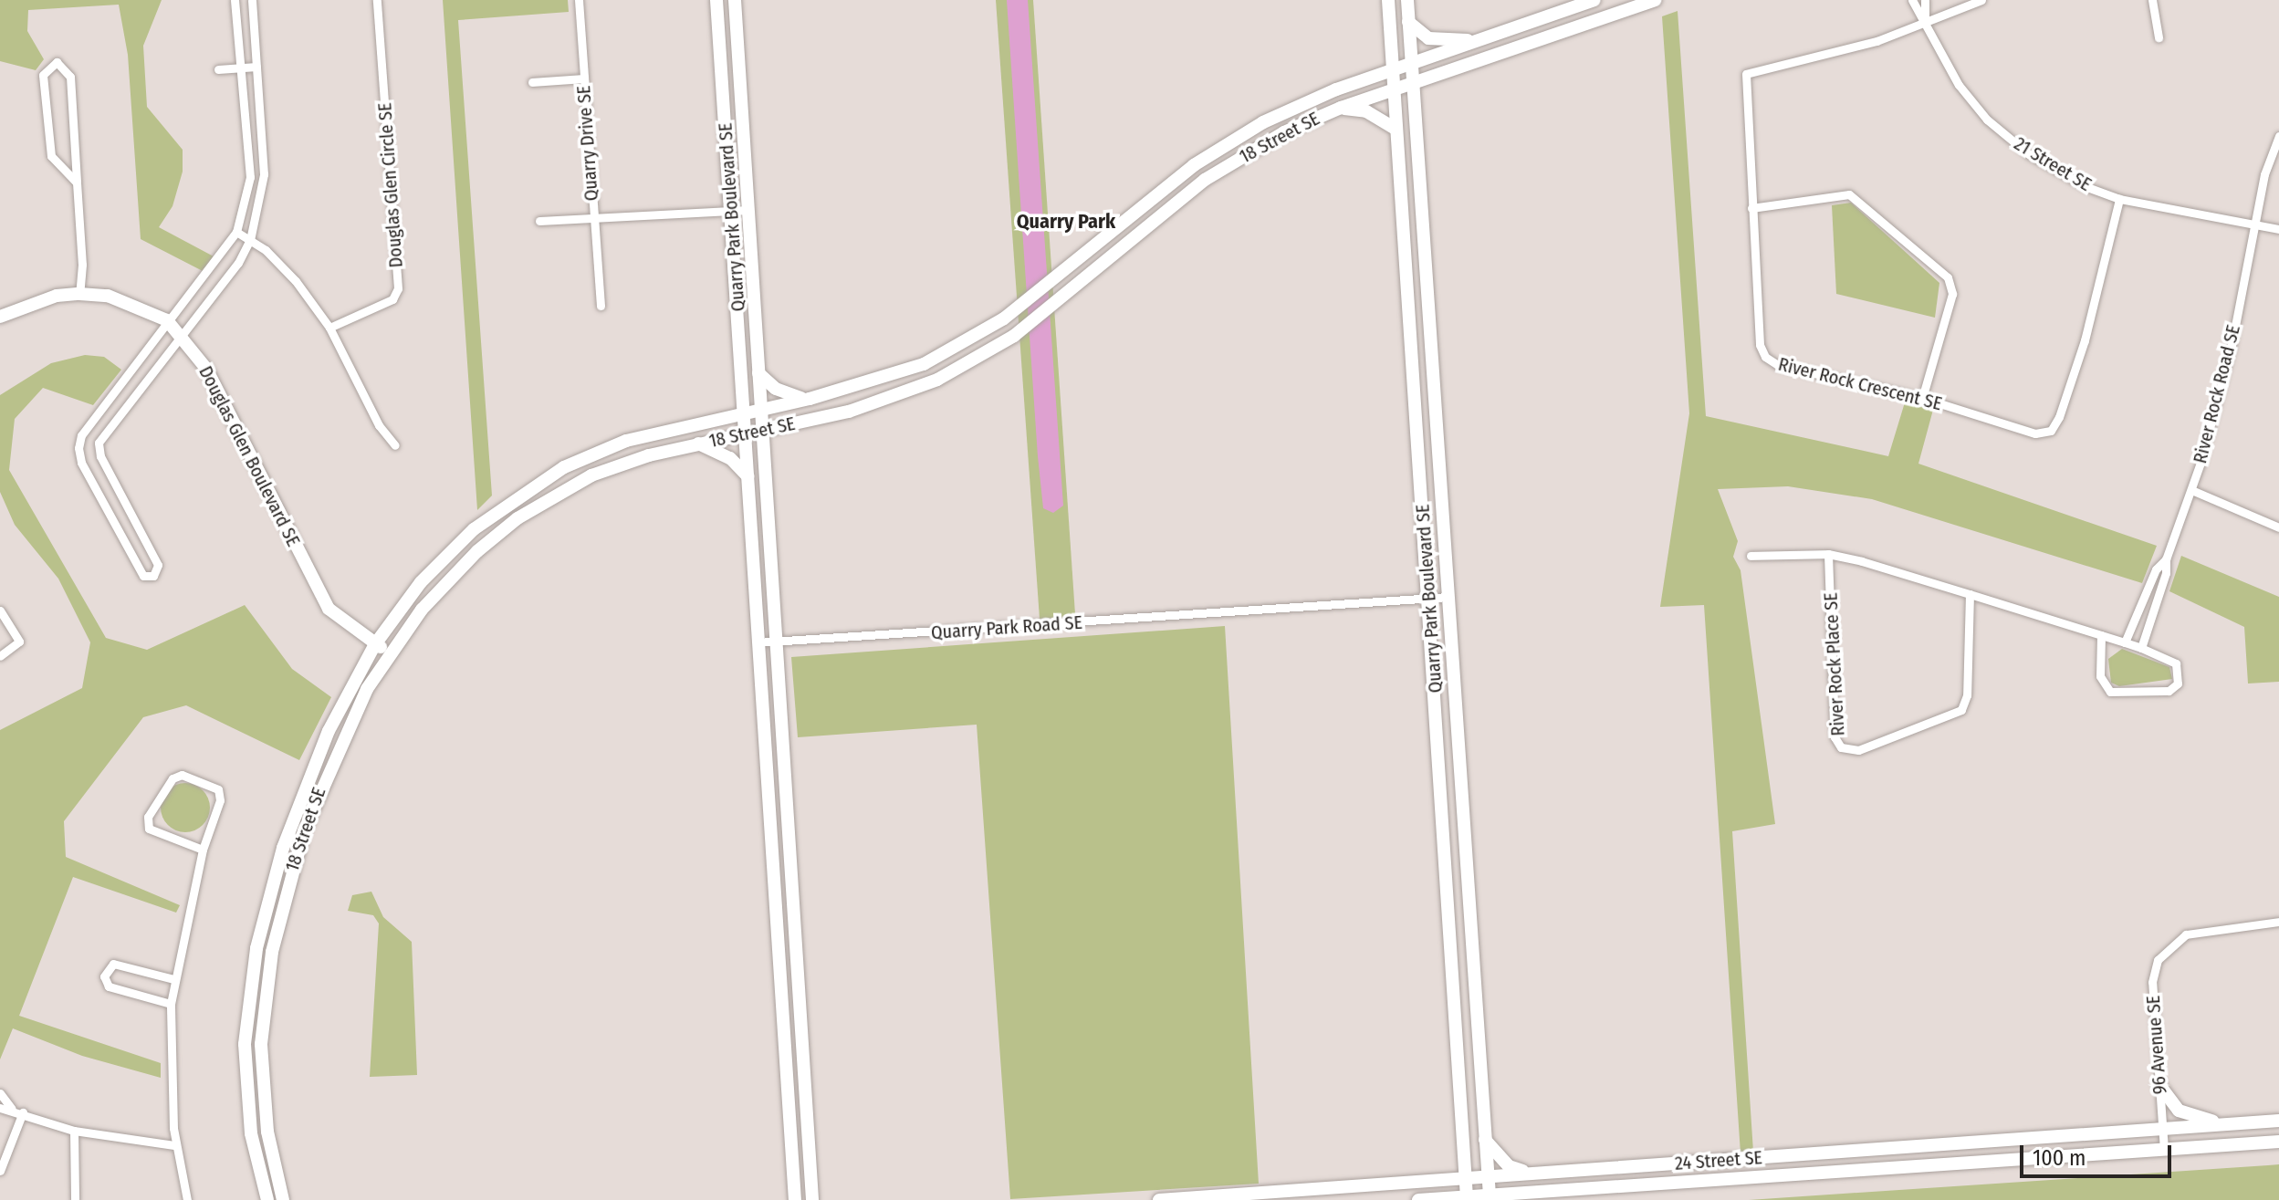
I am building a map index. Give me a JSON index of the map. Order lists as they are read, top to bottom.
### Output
{
  "streets": {
    "main road": [
      "18 Street SE",
      "Quarry Park Boulevard SE",
      "Douglas Glen Boulevard SE",
      "24 Street SE"
    ],
    "street": [
      "Quarry Drive SE",
      "21 Street SE",
      "Douglas Glen Circle SE",
      "River Rock Crescent SE",
      "River Rock Road SE",
      "Quarry Park Road SE",
      "River Rock Place SE",
      "96 Avenue SE"
    ]
  },
  "crossings": [
    ["18 Street SE", "Quarry Park Boulevard SE"],
    ["18 Street SE", "Douglas Glen Boulevard SE"],
    ["Quarry Drive SE", "Quarry Park Boulevard SE"],
    ["21 Street SE", "River Rock Crescent SE"],
    ["21 Street SE", "River Rock Road SE"],
    ["Quarry Park Boulevard SE", "Quarry Park Road SE"],
    ["Quarry Park Boulevard SE", "24 Street SE"],
    ["96 Avenue SE", "24 Street SE"]
  ],
  "districts": ["Quarry Park"],
  "scale_bar": "100 m"
}
